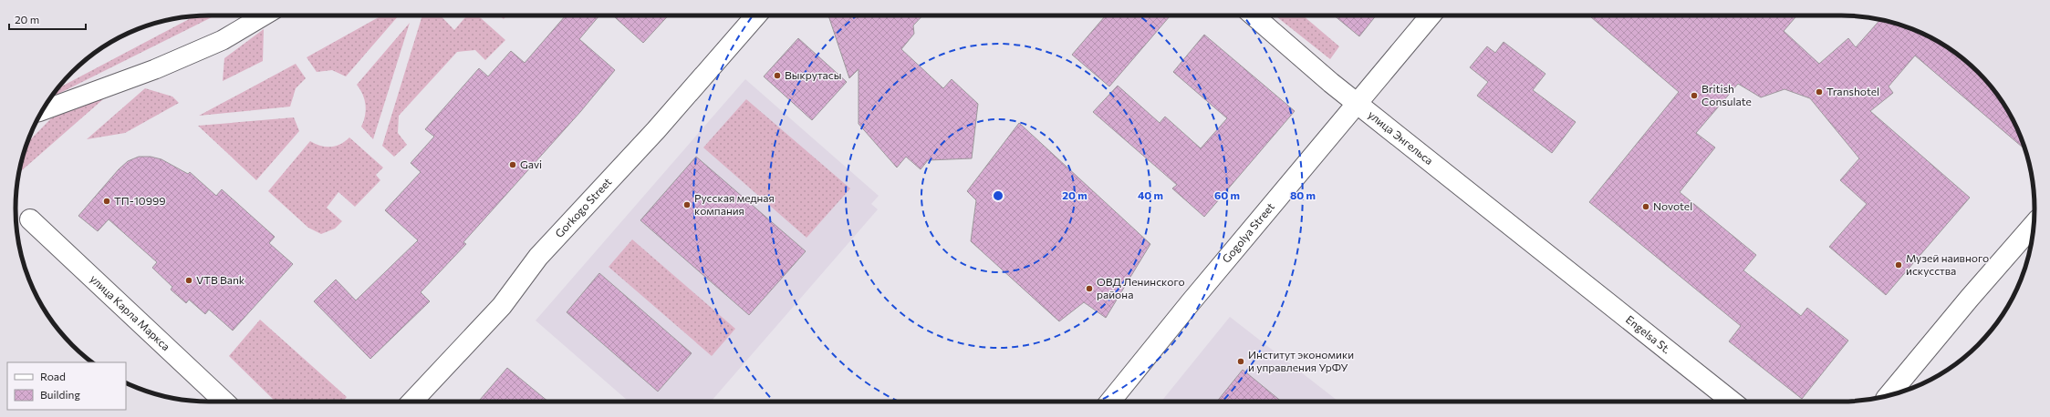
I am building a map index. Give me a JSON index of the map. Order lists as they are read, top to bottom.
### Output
{
  "streets": {
    "street": [
      "улица Энгельса",
      "Gorkogo Street",
      "Gogolya Street",
      "улица Карла Маркса"
    ]
  },
  "crossings": [
    ["улица Энгельса", "Gogolya Street"]
  ],
  "places": [
    "Выкрутасы",
    "Transhotel",
    "British Consulate",
    "Gavi",
    "ТП-10999",
    "Русская медная компания",
    "Novotel",
    "Музей наивного искусства",
    "VTB Bank",
    "ОВД Ленинского района",
    "Институт экономики и управления УрФУ"
  ],
  "legend": ["Road", "Building"],
  "scale_bar": "20 m",
  "rings": [
    "20 m",
    "40 m",
    "60 m",
    "80 m"
  ]
}
